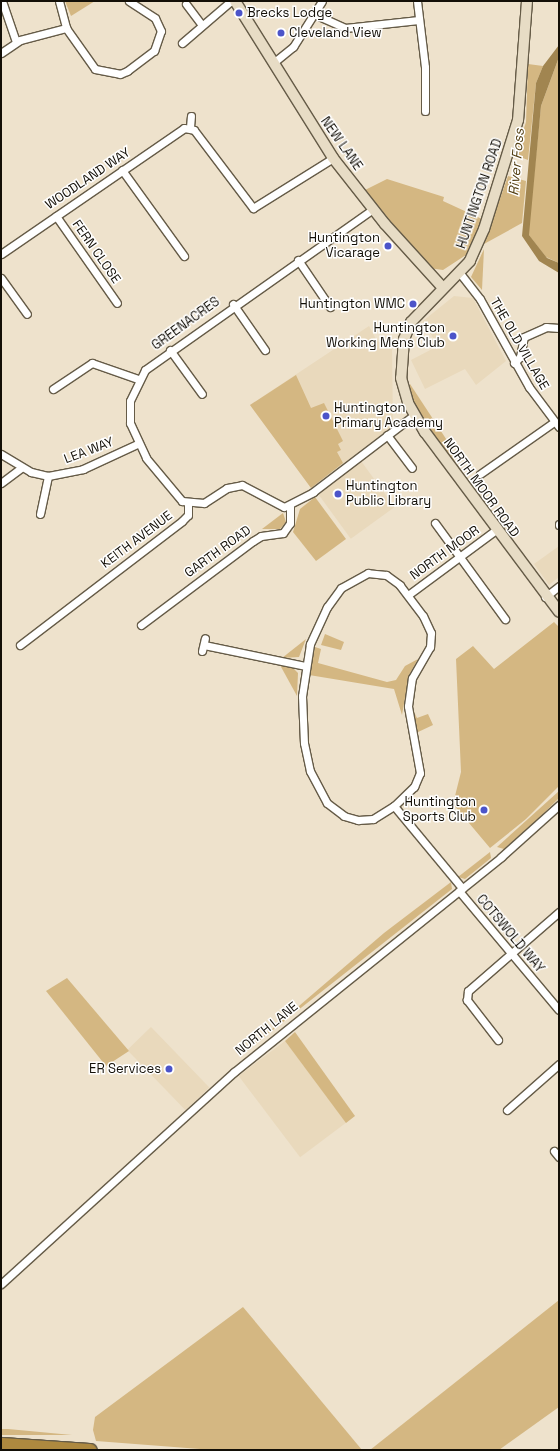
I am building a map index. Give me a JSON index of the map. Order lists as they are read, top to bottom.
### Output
{
  "streets": {
    "street": [
      "NEW LANE",
      "WOODLAND WAY",
      "HUNTINGTON ROAD",
      "FERN CLOSE",
      "GREENACRES",
      "THE OLD VILLAGE",
      "LEA WAY",
      "NORTH MOOR ROAD",
      "KEITH AVENUE",
      "GARTH ROAD",
      "NORTH MOOR",
      "COTSWOLD WAY",
      "NORTH LANE"
    ]
  },
  "crossings": [
    ["NEW LANE", "HUNTINGTON ROAD"],
    ["NEW LANE", "GREENACRES"],
    ["NEW LANE", "NORTH MOOR ROAD"],
    ["WOODLAND WAY", "FERN CLOSE"],
    ["HUNTINGTON ROAD", "THE OLD VILLAGE"],
    ["HUNTINGTON ROAD", "NORTH MOOR ROAD"],
    ["NORTH MOOR ROAD", "NORTH MOOR"],
    ["COTSWOLD WAY", "NORTH LANE"]
  ],
  "water": ["River Foss"],
  "places": [
    "Brecks Lodge",
    "Cleveland View",
    "Huntington Vicarage",
    "Huntington WMC",
    "Huntington Working Mens Club",
    "Huntington Primary Academy",
    "Huntington Public Library",
    "Huntington Sports Club",
    "ER Services"
  ]
}
